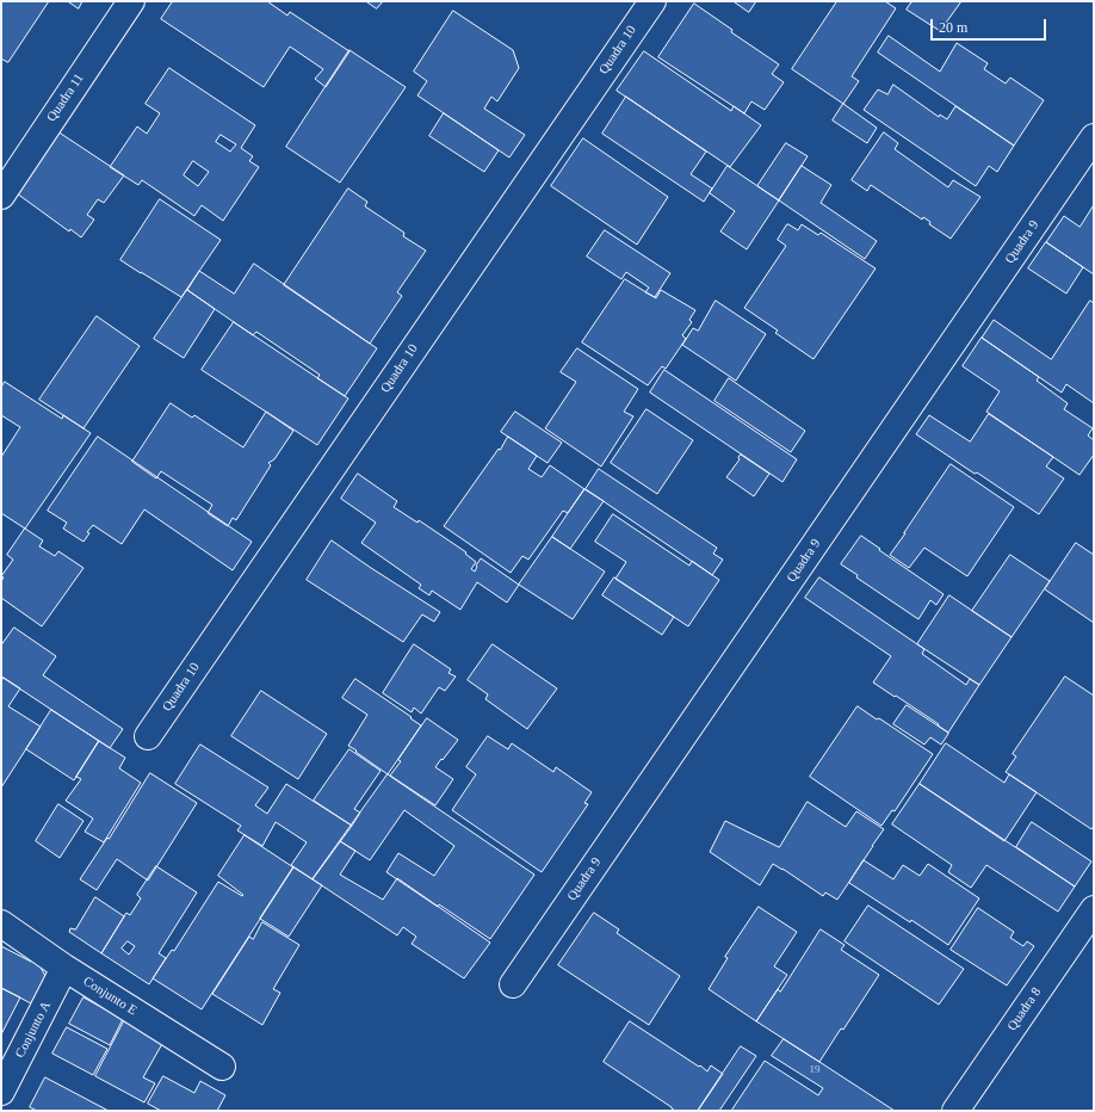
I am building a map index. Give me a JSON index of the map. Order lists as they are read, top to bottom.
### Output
{
  "streets": {
    "street": [
      "Quadra 10",
      "Quadra 11",
      "Quadra 9",
      "Conjunto E",
      "Quadra 8",
      "Conjunto A"
    ]
  },
  "crossings": [
    ["Conjunto E", "Conjunto A"]
  ],
  "house_numbers": ["19"],
  "scale_bar": "20 m"
}
